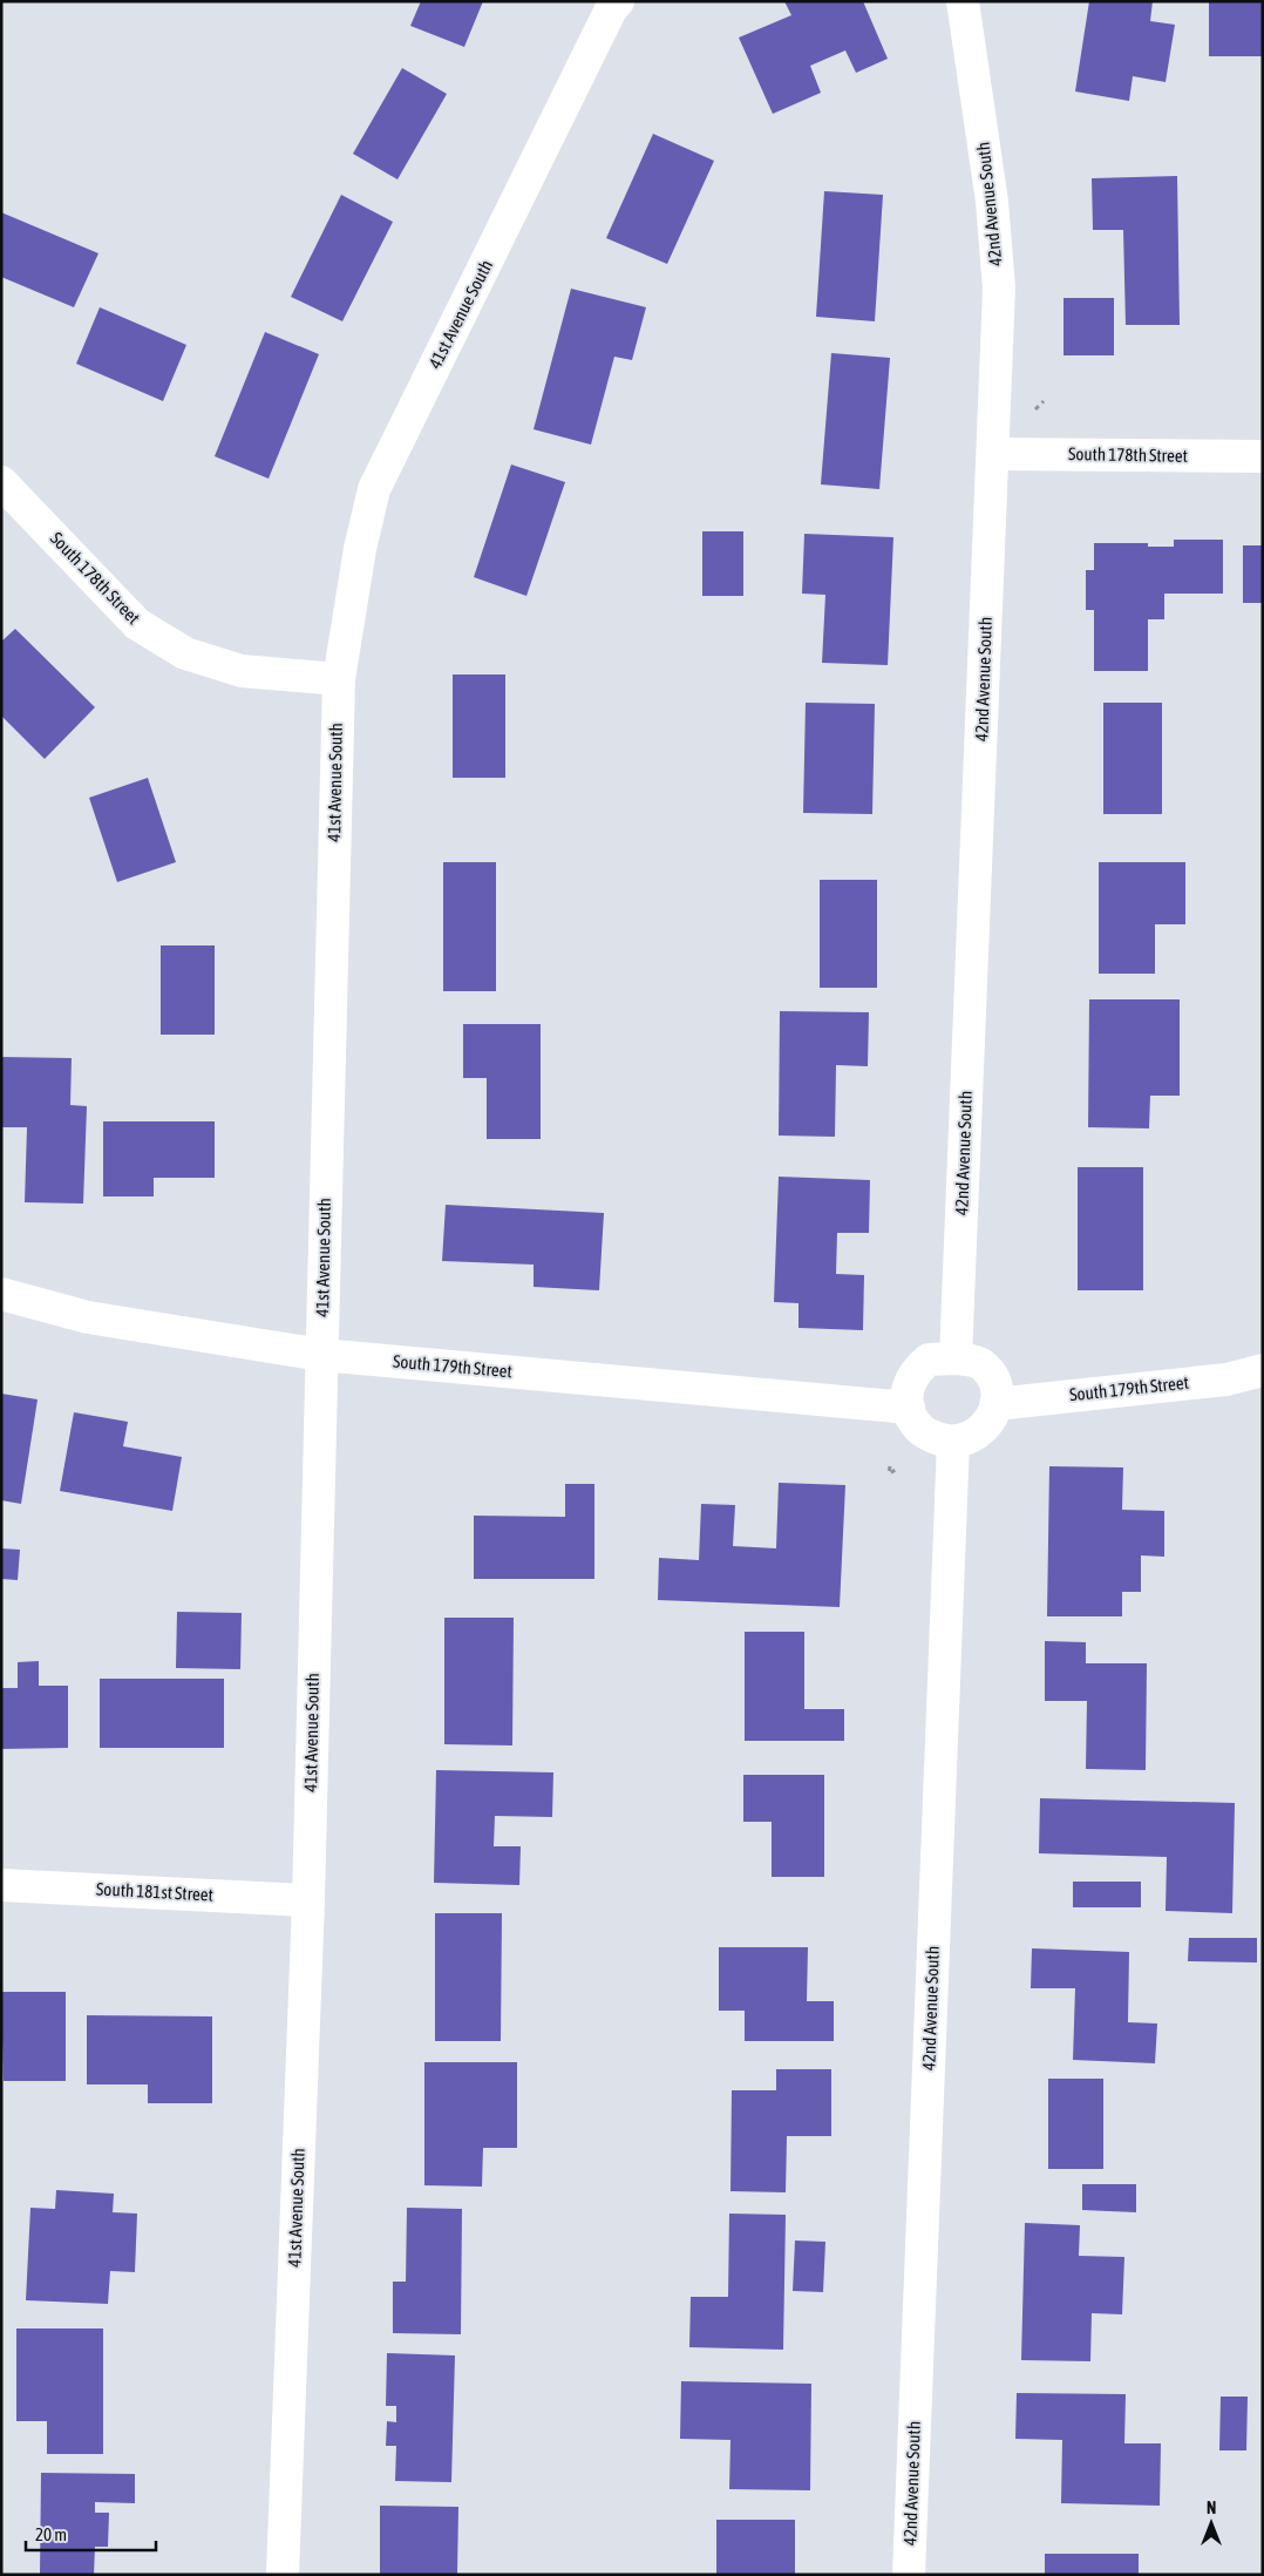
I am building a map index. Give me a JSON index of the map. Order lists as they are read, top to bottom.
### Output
{
  "streets": {
    "street": [
      "42nd Avenue South",
      "41st Avenue South",
      "South 178th Street",
      "South 179th Street",
      "South 181st Street"
    ]
  },
  "crossings": [
    ["42nd Avenue South", "South 178th Street"],
    ["42nd Avenue South", "South 179th Street"],
    ["41st Avenue South", "South 178th Street"],
    ["41st Avenue South", "South 179th Street"],
    ["41st Avenue South", "South 181st Street"]
  ],
  "scale_bar": "20 m",
  "north": "top"
}
